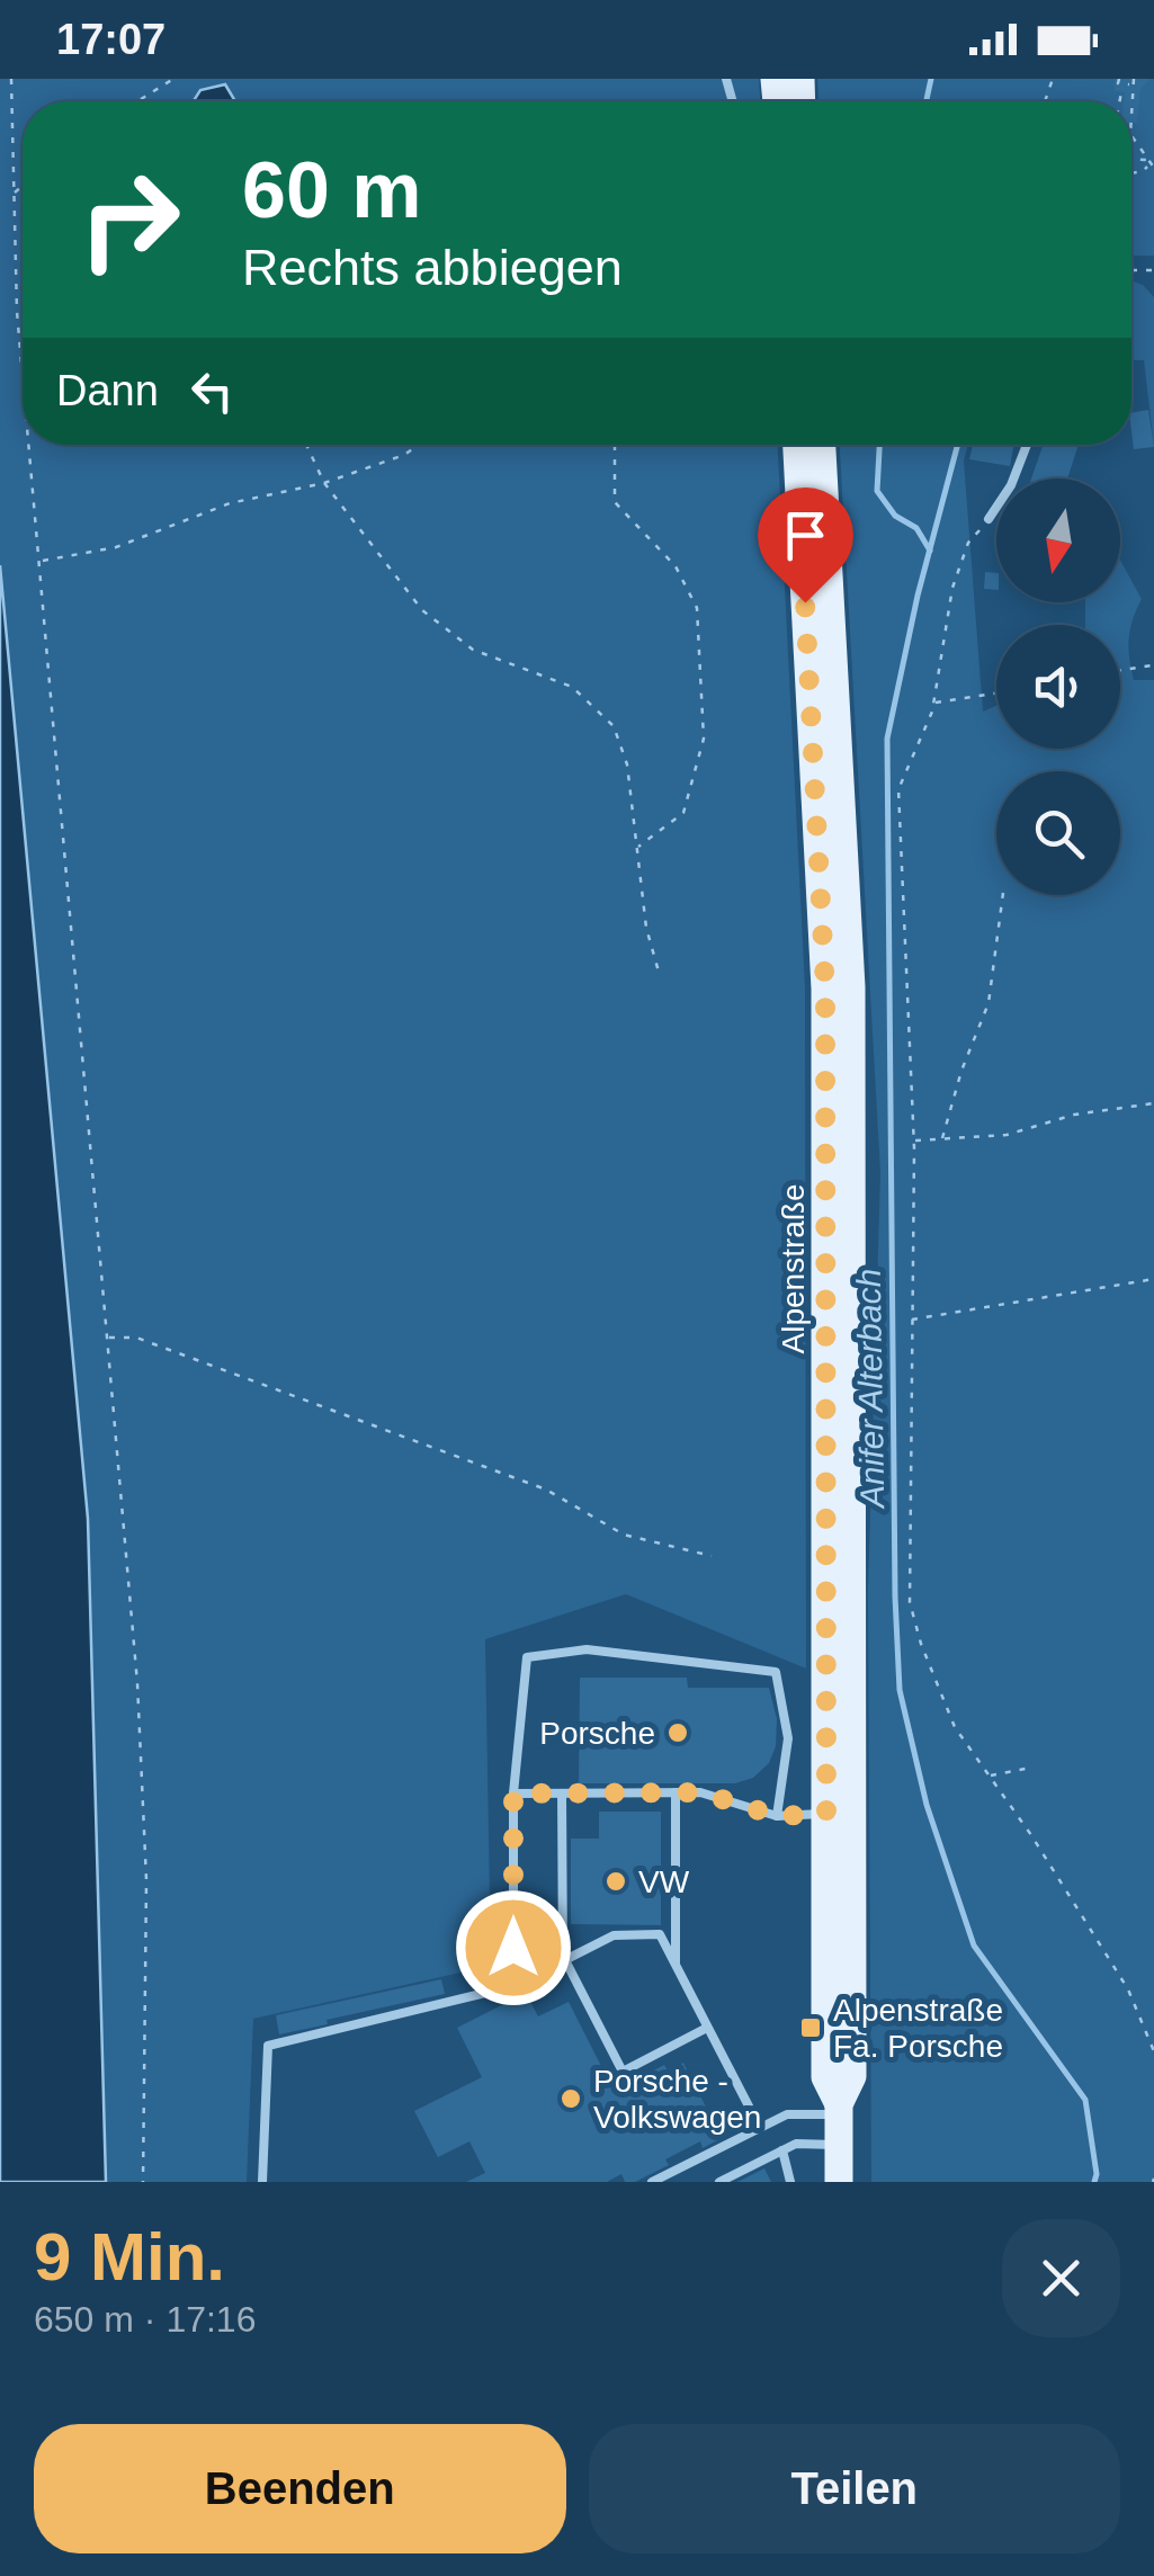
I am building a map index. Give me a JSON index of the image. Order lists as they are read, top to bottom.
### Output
{
  "streets": {
    "main road": ["Alpenstraße"]
  },
  "water": ["Anifer Alterbach"],
  "places": {
    "other": ["Porsche", "VW", "Porsche - Volkswagen"],
    "transit": ["Alpenstraße Fa. Porsche"]
  },
  "north": "bottom",
  "page": {
    "status": "17:07",
    "turn": ["60 m", "Rechts abbiegen"],
    "then": "Dann",
    "heading": ["9 Min.", "650 m · 17:16"],
    "buttons": ["Beenden", "Teilen"]
  }
}
